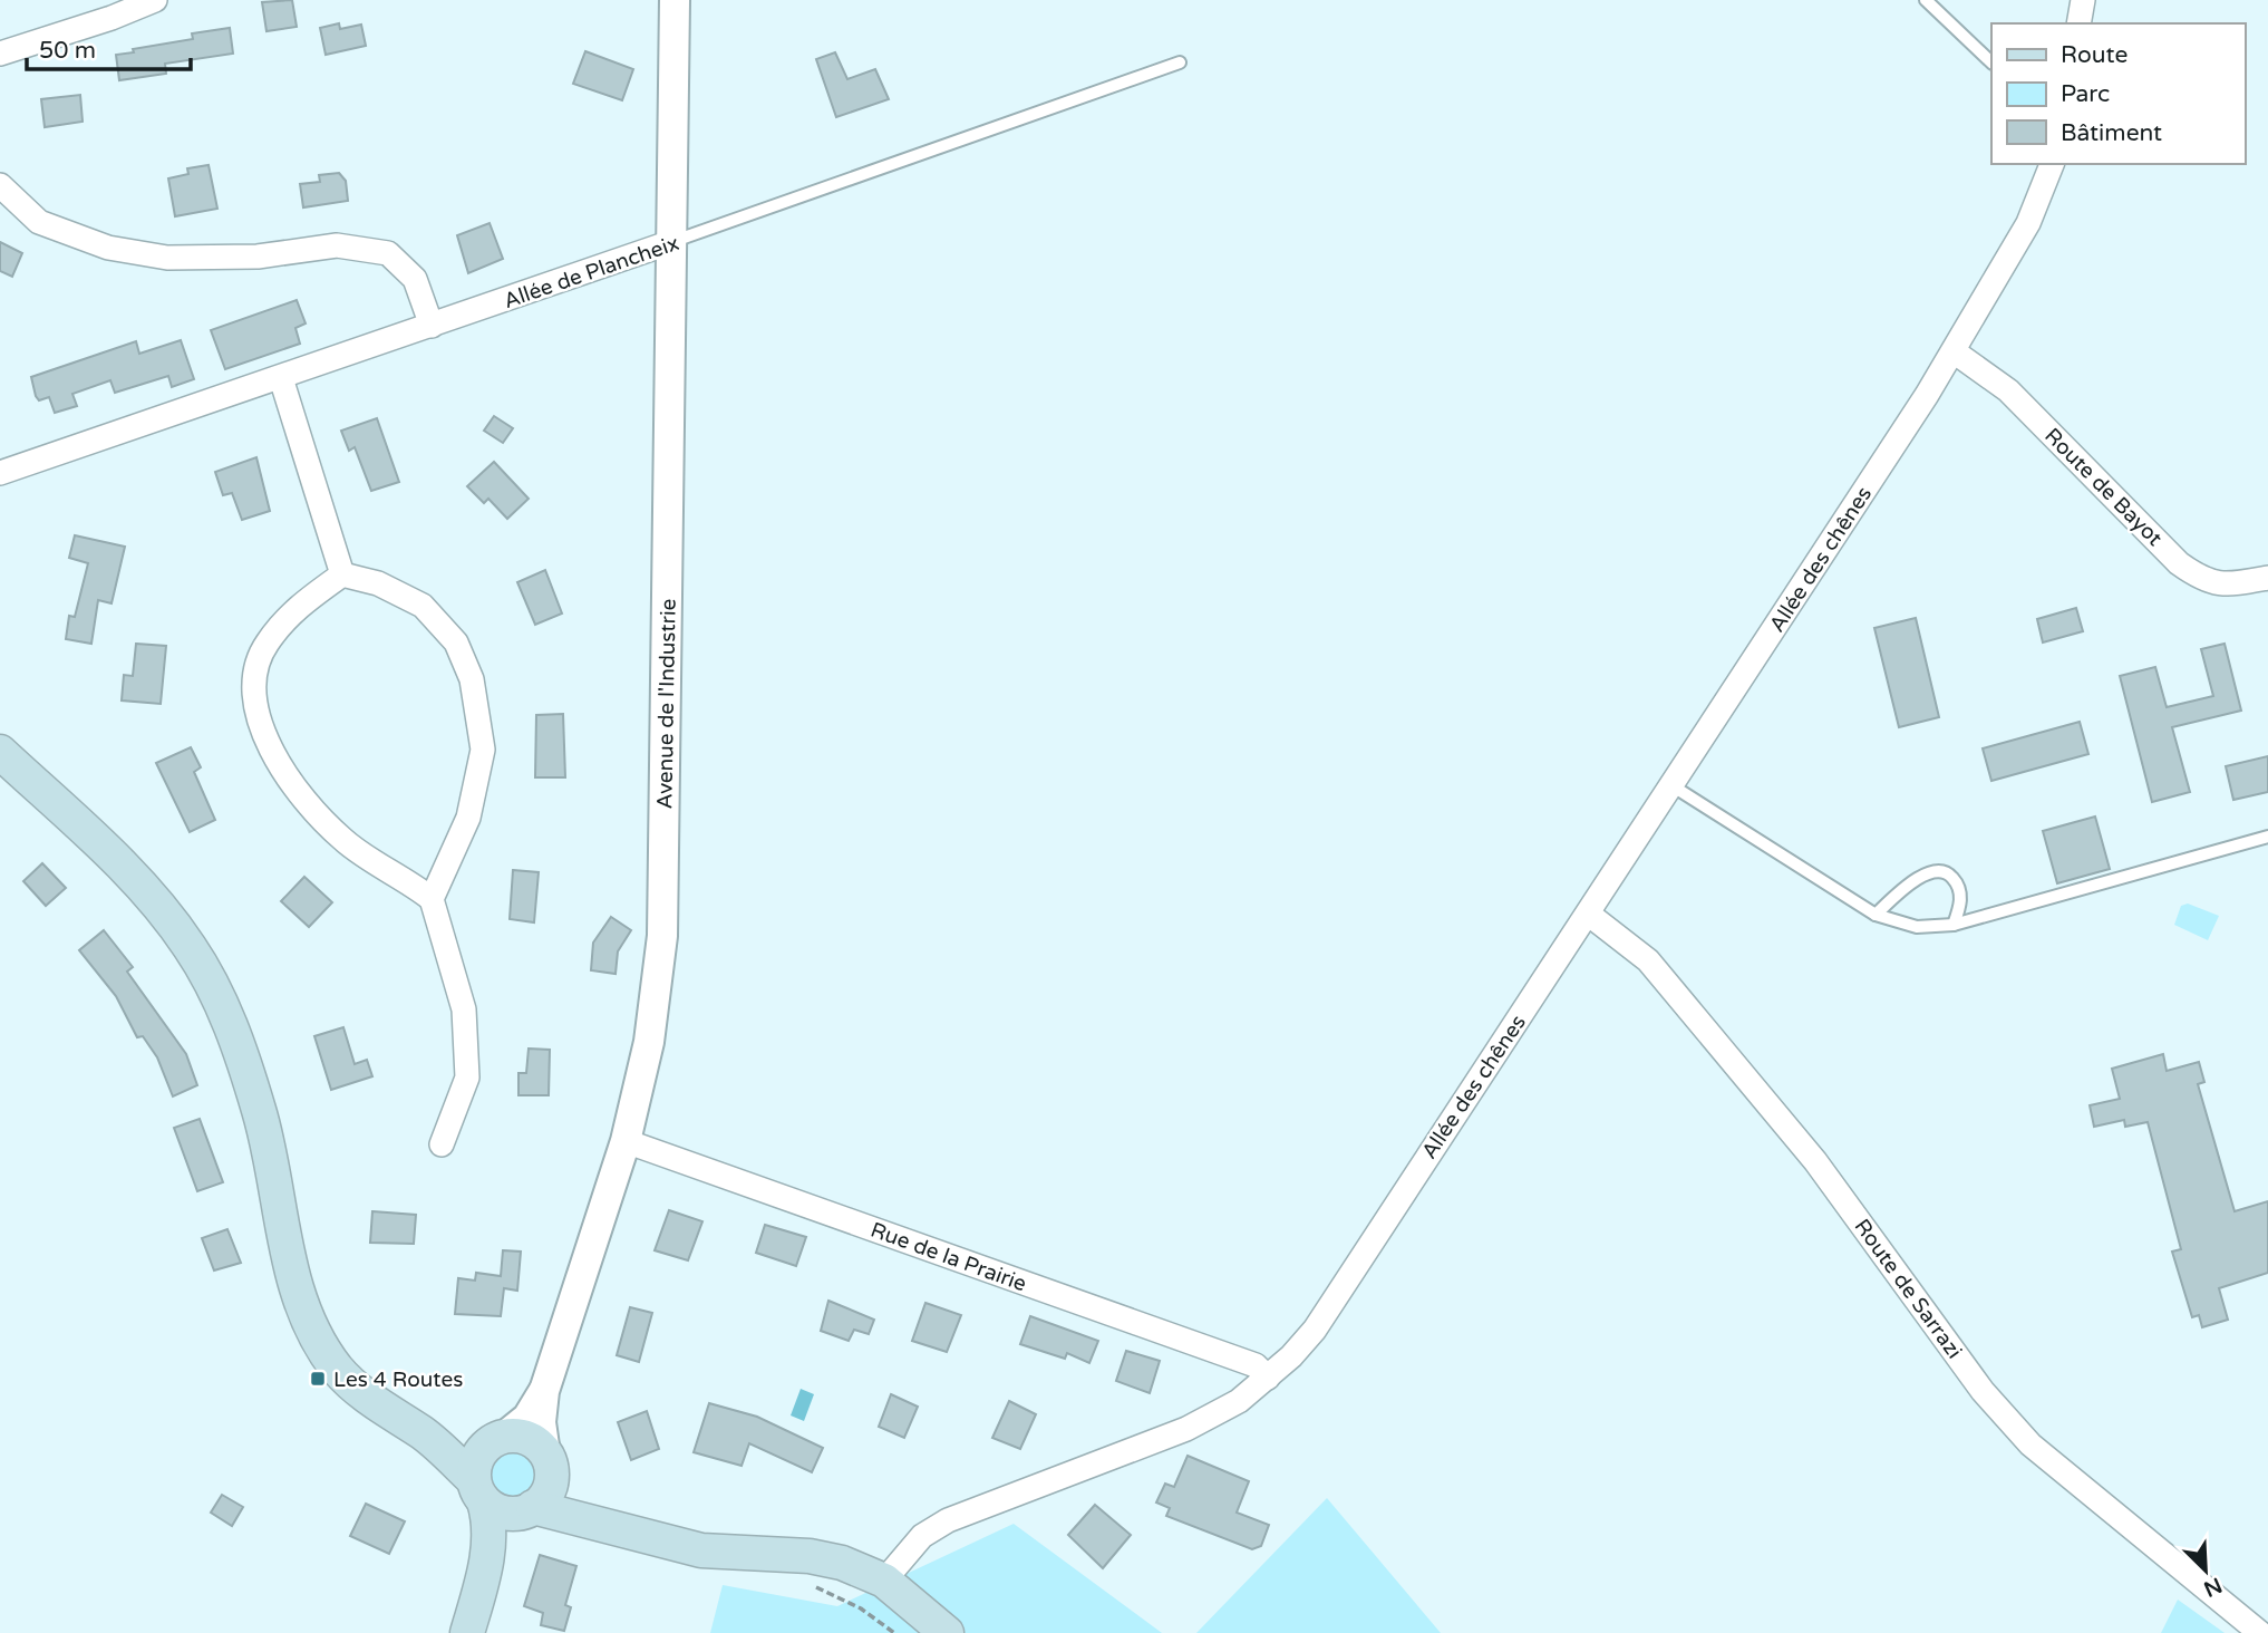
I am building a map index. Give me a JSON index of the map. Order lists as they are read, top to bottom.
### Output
{
  "streets": {
    "street": [
      "Allée de Plancheix",
      "Route de Bayot",
      "Allée des chênes",
      "Avenue de l'Industrie",
      "Rue de la Prairie",
      "Route de Sarrazi"
    ]
  },
  "crossings": [
    ["Allée de Plancheix", "Avenue de l'Industrie"],
    ["Route de Bayot", "Allée des chênes"],
    ["Allée des chênes", "Rue de la Prairie"],
    ["Allée des chênes", "Route de Sarrazi"],
    ["Avenue de l'Industrie", "Rue de la Prairie"]
  ],
  "places": {
    "transit": ["Les 4 Routes"]
  },
  "legend": ["Route", "Parc", "Bâtiment"],
  "scale_bar": "50 m",
  "north": "bottom right"
}
